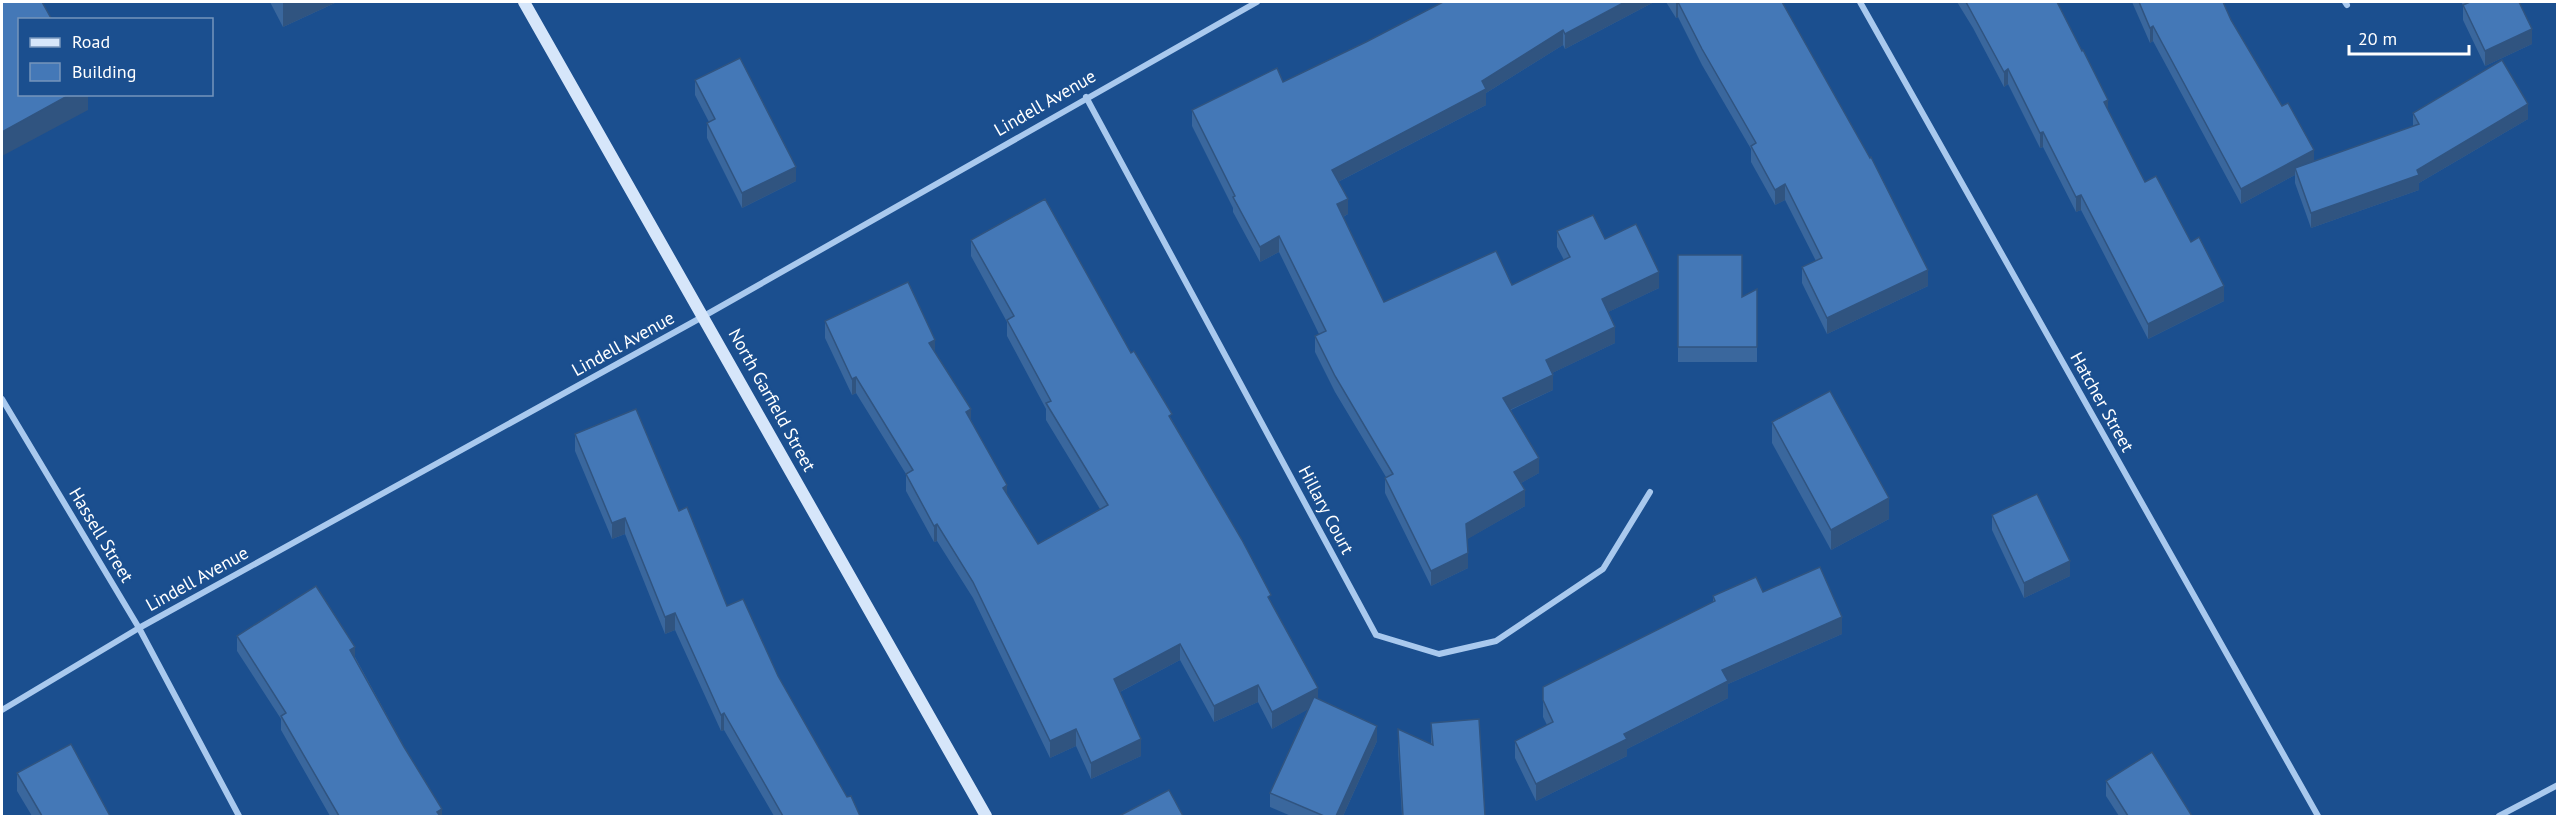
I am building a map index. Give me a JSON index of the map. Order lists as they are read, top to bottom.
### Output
{
  "streets": {
    "street": [
      "Lindell Avenue",
      "North Garfield Street",
      "Hatcher Street",
      "Hillary Court",
      "Hassell Street"
    ]
  },
  "crossings": [
    ["Lindell Avenue", "North Garfield Street"],
    ["Lindell Avenue", "Hillary Court"],
    ["Lindell Avenue", "Hassell Street"]
  ],
  "legend": ["Road", "Building"],
  "scale_bar": "20 m"
}
